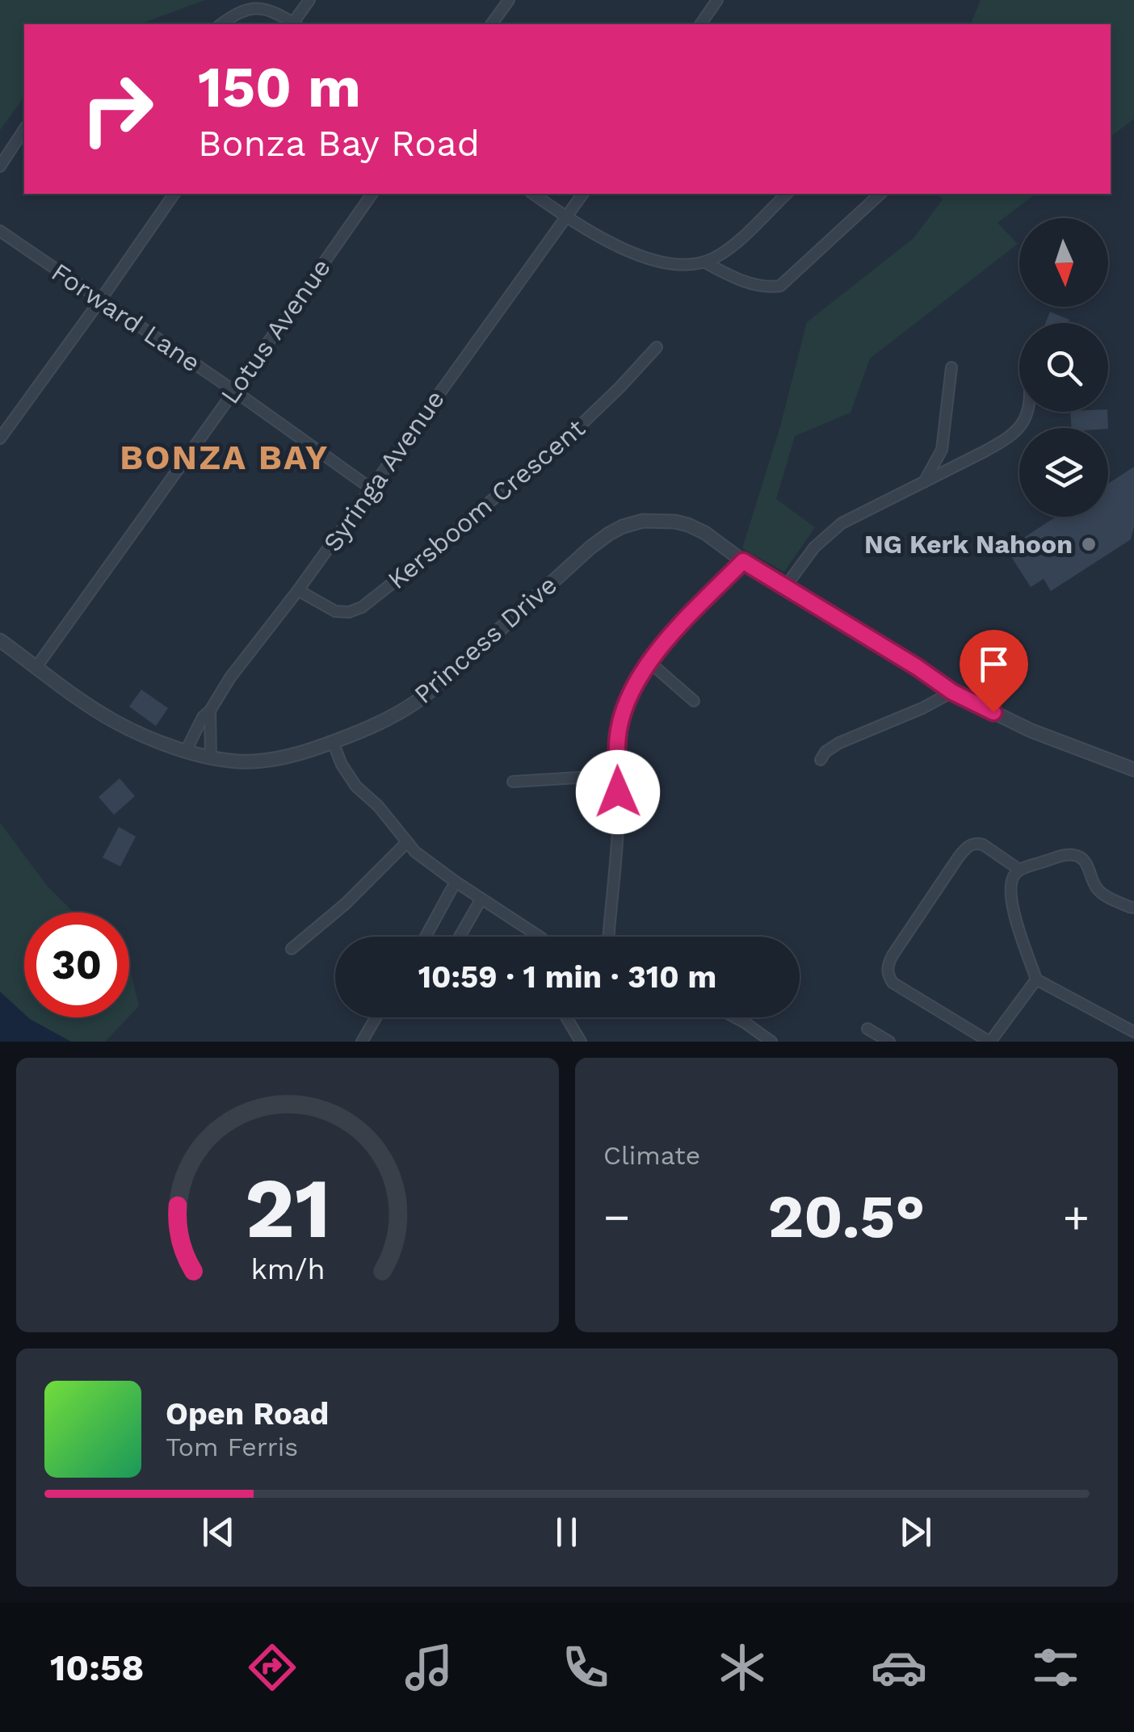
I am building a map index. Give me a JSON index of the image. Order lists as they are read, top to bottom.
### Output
{
  "streets": {
    "street": [
      "Forward Lane",
      "Lotus Avenue",
      "Syringa Avenue",
      "Kersboom Crescent",
      "Princess Drive"
    ]
  },
  "crossings": [
    ["Forward Lane", "Lotus Avenue"],
    ["Forward Lane", "Syringa Avenue"],
    ["Lotus Avenue", "Princess Drive"],
    ["Syringa Avenue", "Kersboom Crescent"],
    ["Syringa Avenue", "Princess Drive"]
  ],
  "districts": ["BONZA BAY"],
  "places": ["NG Kerk Nahoon"],
  "north": "bottom",
  "page": {
    "turn": ["150 m", "Bonza Bay Road"],
    "limit": "30",
    "trip": "10:59 · 1 min · 310 m",
    "tile": "Climate",
    "heat": ["−", "20.5°", "+"],
    "song": ["Open Road", "Tom Ferris"],
    "tabs": "10:58",
    "gauge": ["21", "km/h"]
  }
}
